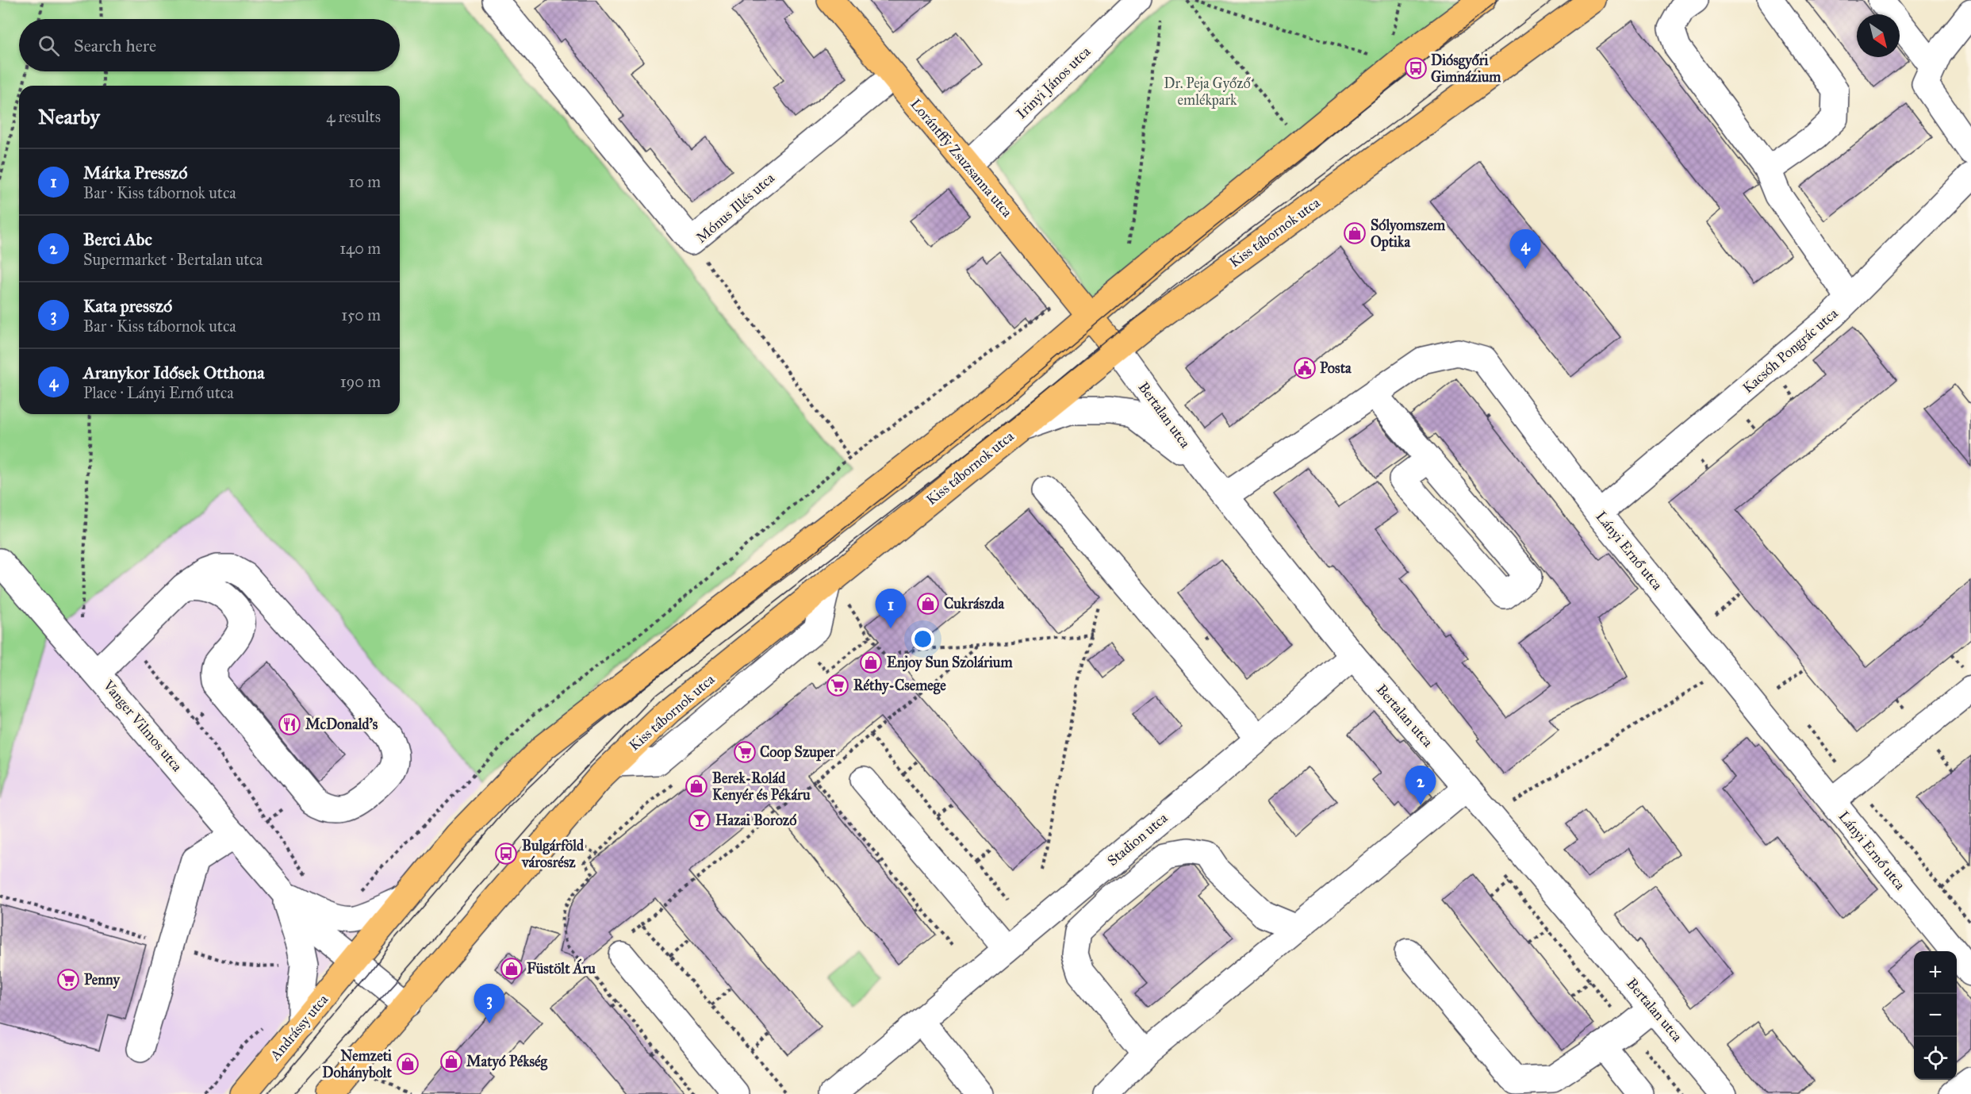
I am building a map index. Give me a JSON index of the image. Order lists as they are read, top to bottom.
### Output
{
  "streets": {
    "main road": ["Lorántffy Zsuzsanna utca", "Kiss tábornok utca", "Andrássy utca"],
    "street": [
      "Irinyi János utca",
      "Mónus Illés utca",
      "Kacsóh Pongrác utca",
      "Bertalan utca",
      "Lányi Ernő utca",
      "Vanger Vilmos utca",
      "Stadion utca"
    ]
  },
  "crossings": [
    ["Irinyi János utca", "Lorántffy Zsuzsanna utca"],
    ["Lorántffy Zsuzsanna utca", "Mónus Illés utca"],
    ["Lorántffy Zsuzsanna utca", "Kiss tábornok utca"],
    ["Lorántffy Zsuzsanna utca", "Bertalan utca"],
    ["Kiss tábornok utca", "Bertalan utca"],
    ["Kiss tábornok utca", "Vanger Vilmos utca"],
    ["Kacsóh Pongrác utca", "Lányi Ernő utca"],
    ["Bertalan utca", "Lányi Ernő utca"],
    ["Bertalan utca", "Stadion utca"],
    ["Vanger Vilmos utca", "Andrássy utca"]
  ],
  "parks": ["Dr. Peja Győző emlékpark"],
  "places": {
    "bus stop": ["Diósgyőri Gimnázium", "Bulgárföld városrész"],
    "shop": [
      "Sólyomszem Optika",
      "Cukrászda",
      "Enjoy Sun Szolárium",
      "Berek-Rolád Kenyér és Pékáru",
      "Füstölt Áru",
      "Matyó Pékség",
      "Nemzeti Dohánybolt"
    ],
    "public building": ["Posta"],
    "supermarket": ["Réthy-Csemege", "Coop Szuper", "Penny"],
    "restaurant": ["McDonald's"],
    "bar": ["Hazai Borozó"]
  },
  "north": "bottom right",
  "page": {
    "search": "Search here",
    "heading": ["Nearby", "4 results"],
    "list": [
      {
        "mark": "1",
        "name": "Márka Presszó",
        "note": "Bar · Kiss tábornok utca",
        "value": "10 m"
      },
      {
        "mark": "2",
        "name": "Berci Abc",
        "note": "Supermarket · Bertalan utca",
        "value": "140 m"
      },
      {
        "mark": "3",
        "name": "Kata presszó",
        "note": "Bar · Kiss tábornok utca",
        "value": "150 m"
      },
      {
        "mark": "4",
        "name": "Aranykor Idősek Otthona",
        "note": "Place · Lányi Ernő utca",
        "value": "190 m"
      }
    ],
    "pins": [
      "4",
      "1",
      "2",
      "3"
    ],
    "map_buttons": ["+", "−"]
  }
}
